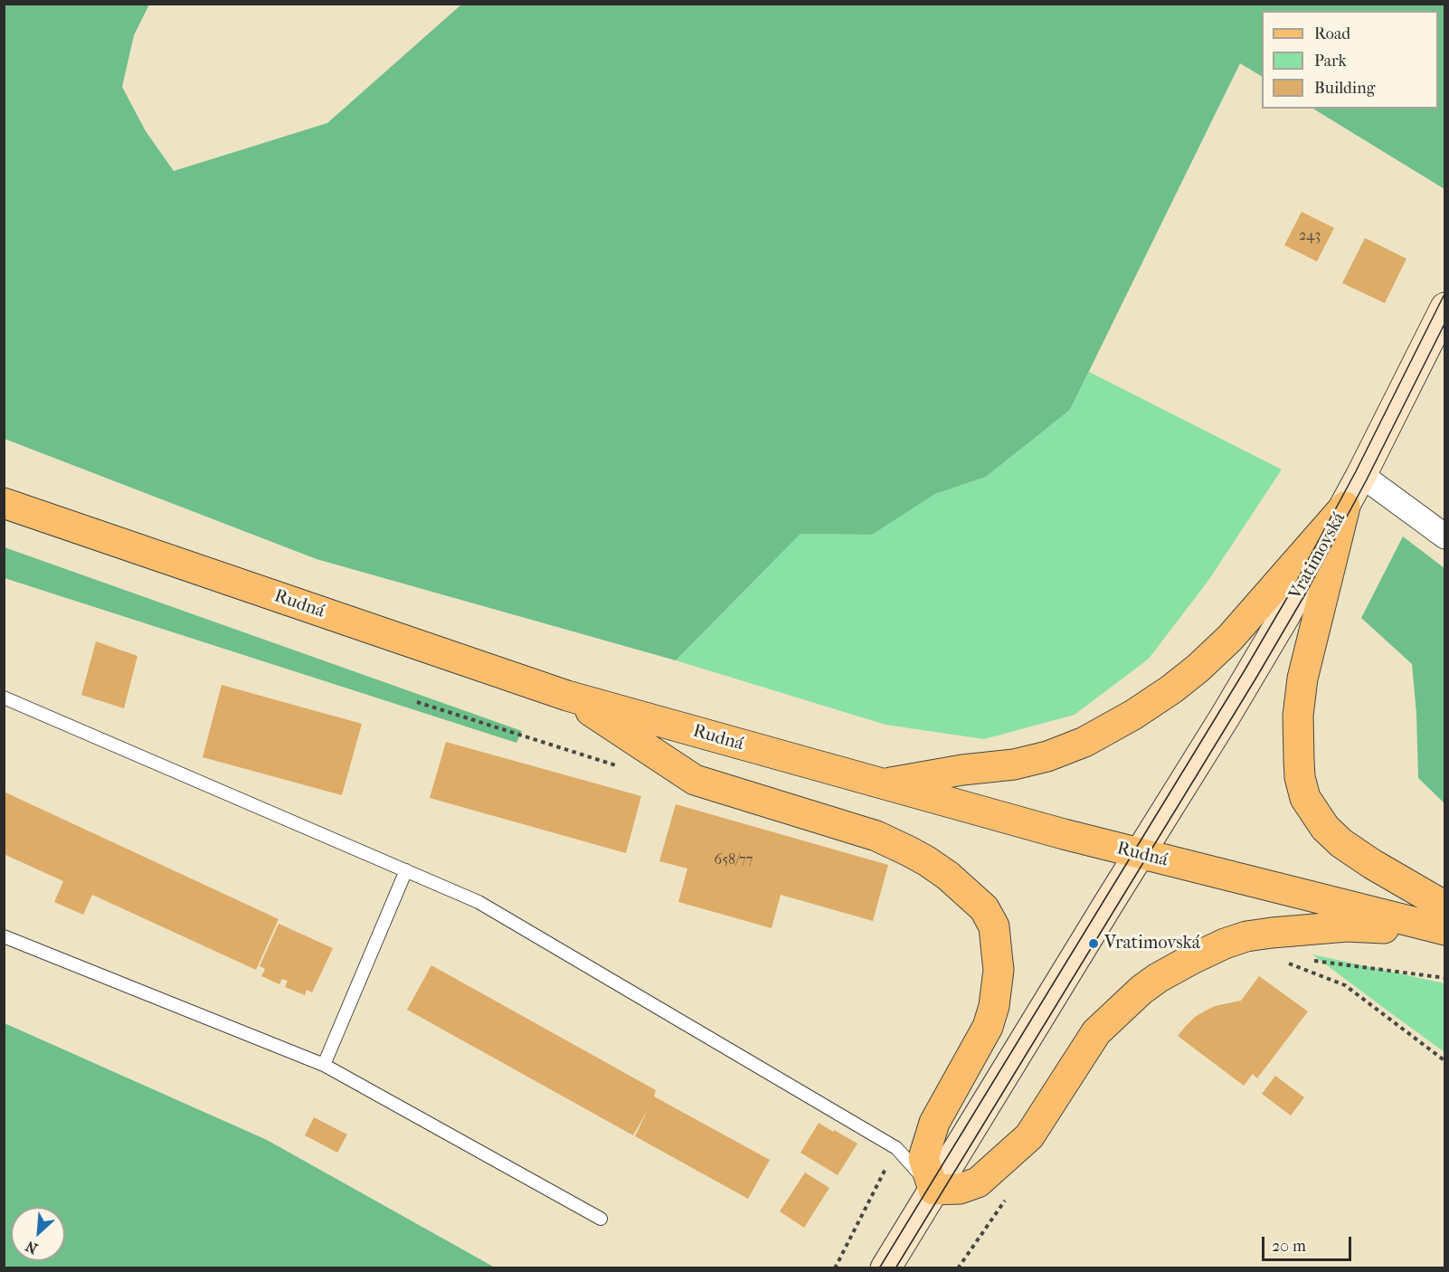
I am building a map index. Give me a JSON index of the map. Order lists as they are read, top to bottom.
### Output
{
  "streets": {
    "main road": ["Rudná"],
    "street": ["Vratimovská"]
  },
  "crossings": [
    ["Vratimovská", "Rudná"]
  ],
  "places": ["Vratimovská"],
  "house_numbers": ["243", "658/77"],
  "legend": ["Road", "Park", "Building"],
  "scale_bar": "20 m",
  "north": "bottom left"
}
